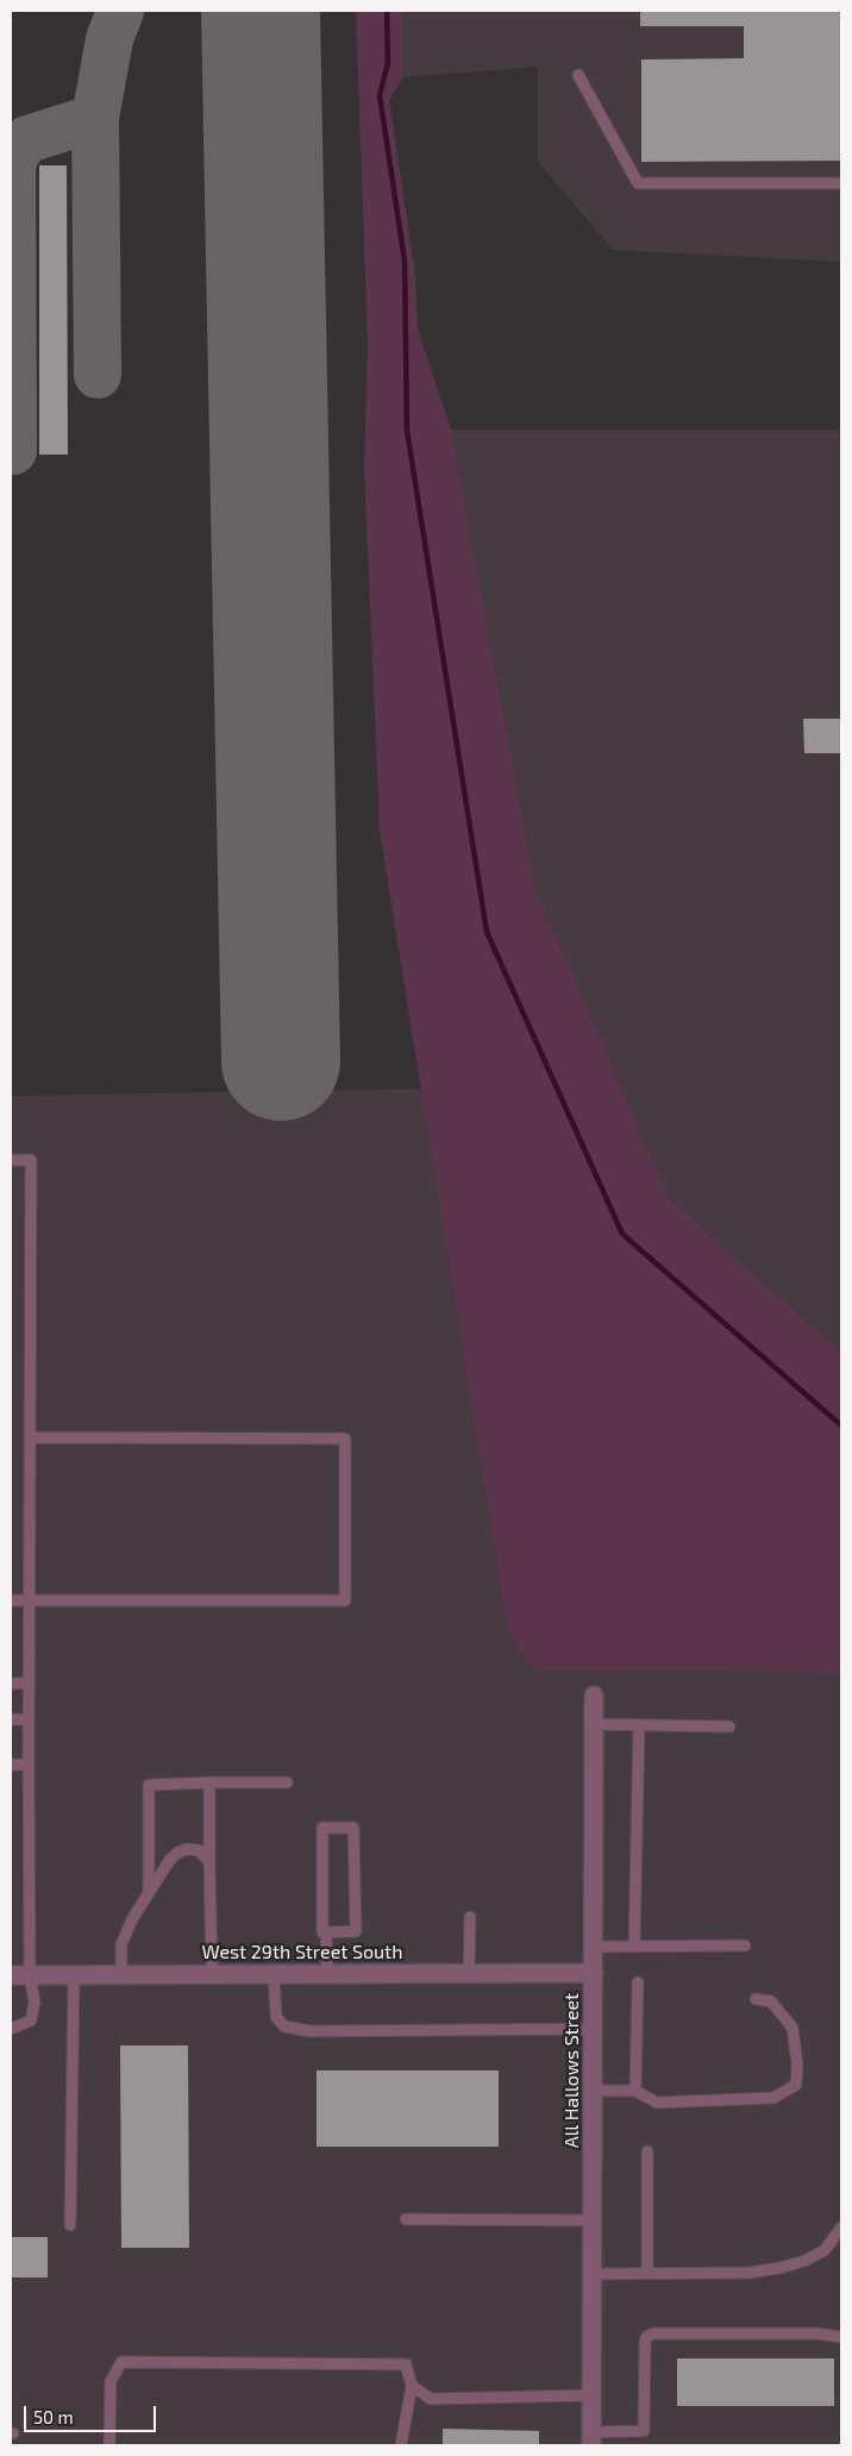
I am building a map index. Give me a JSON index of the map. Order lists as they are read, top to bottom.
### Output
{
  "streets": {
    "street": ["West 29th Street South", "All Hallows Street"]
  },
  "crossings": [
    ["West 29th Street South", "All Hallows Street"]
  ],
  "scale_bar": "50 m"
}
